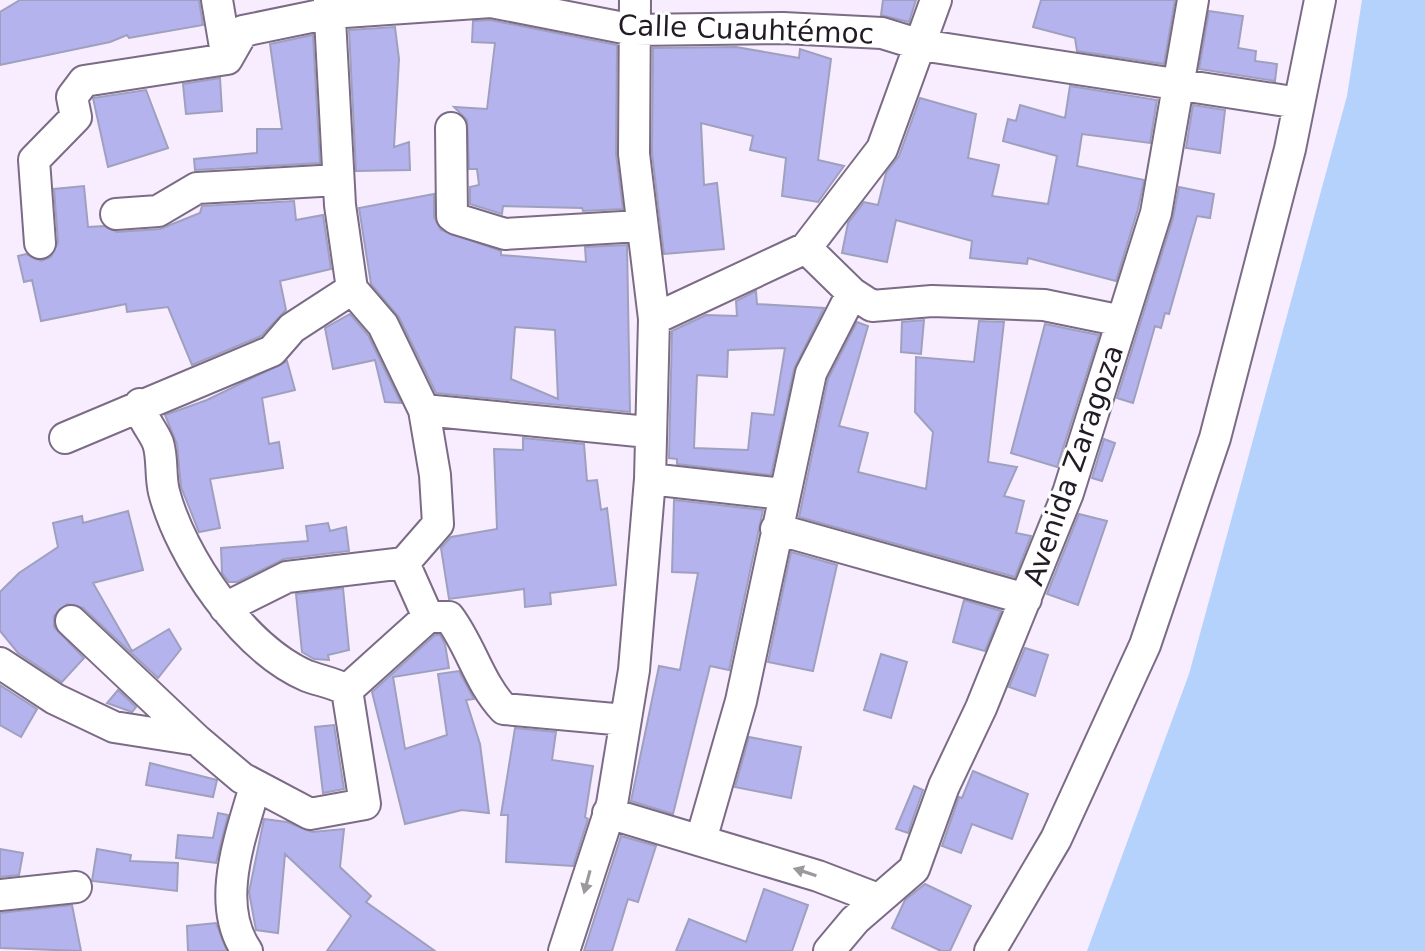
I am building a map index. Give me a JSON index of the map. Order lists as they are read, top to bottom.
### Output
{
  "streets": {
    "street": ["Calle Cuauhtémoc", "Avenida Zaragoza"]
  },
  "crossings": [
    ["Calle Cuauhtémoc", "Avenida Zaragoza"]
  ]
}
